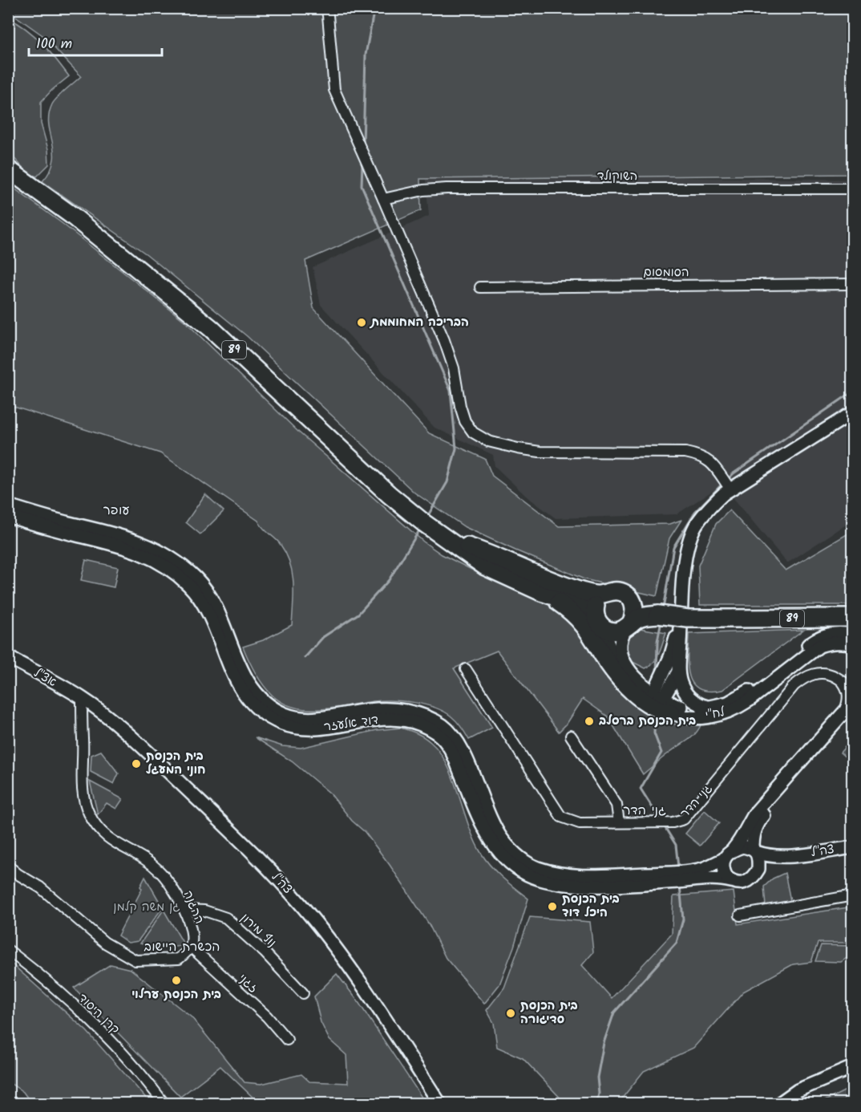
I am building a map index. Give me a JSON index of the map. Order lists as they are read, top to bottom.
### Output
{
  "streets": {
    "highway": ["89"],
    "street": [
      "השוקולד",
      "הסומסום",
      "אצ\"ל",
      "לח\"י",
      "דוד אלעזר",
      "גני הדר",
      "צה\"ל",
      "ההגנה",
      "נוף מירון",
      "זגני",
      "קרן היסוד"
    ]
  },
  "crossings": [
    ["89", "לח\"י"],
    ["אצ\"ל", "צה\"ל"],
    ["אצ\"ל", "ההגנה"],
    ["דוד אלעזר", "צה\"ל"],
    ["צה\"ל", "ההגנה"],
    ["ההגנה", "נוף מירון"],
    ["ההגנה", "זגני"]
  ],
  "districts": ["עופר", "גני הדר", "הכשרת היישוב"],
  "parks": ["גן משה קלמן"],
  "places": [
    "הבריכה המחוממת",
    "בית הכנסת ברסלב",
    "בית הכנסת חוני המעגל",
    "בית הכנסת היכל דוד",
    "בית הכנסת ערלוי",
    "בית הכנסת סדיגורה"
  ],
  "scale_bar": "100 m"
}
